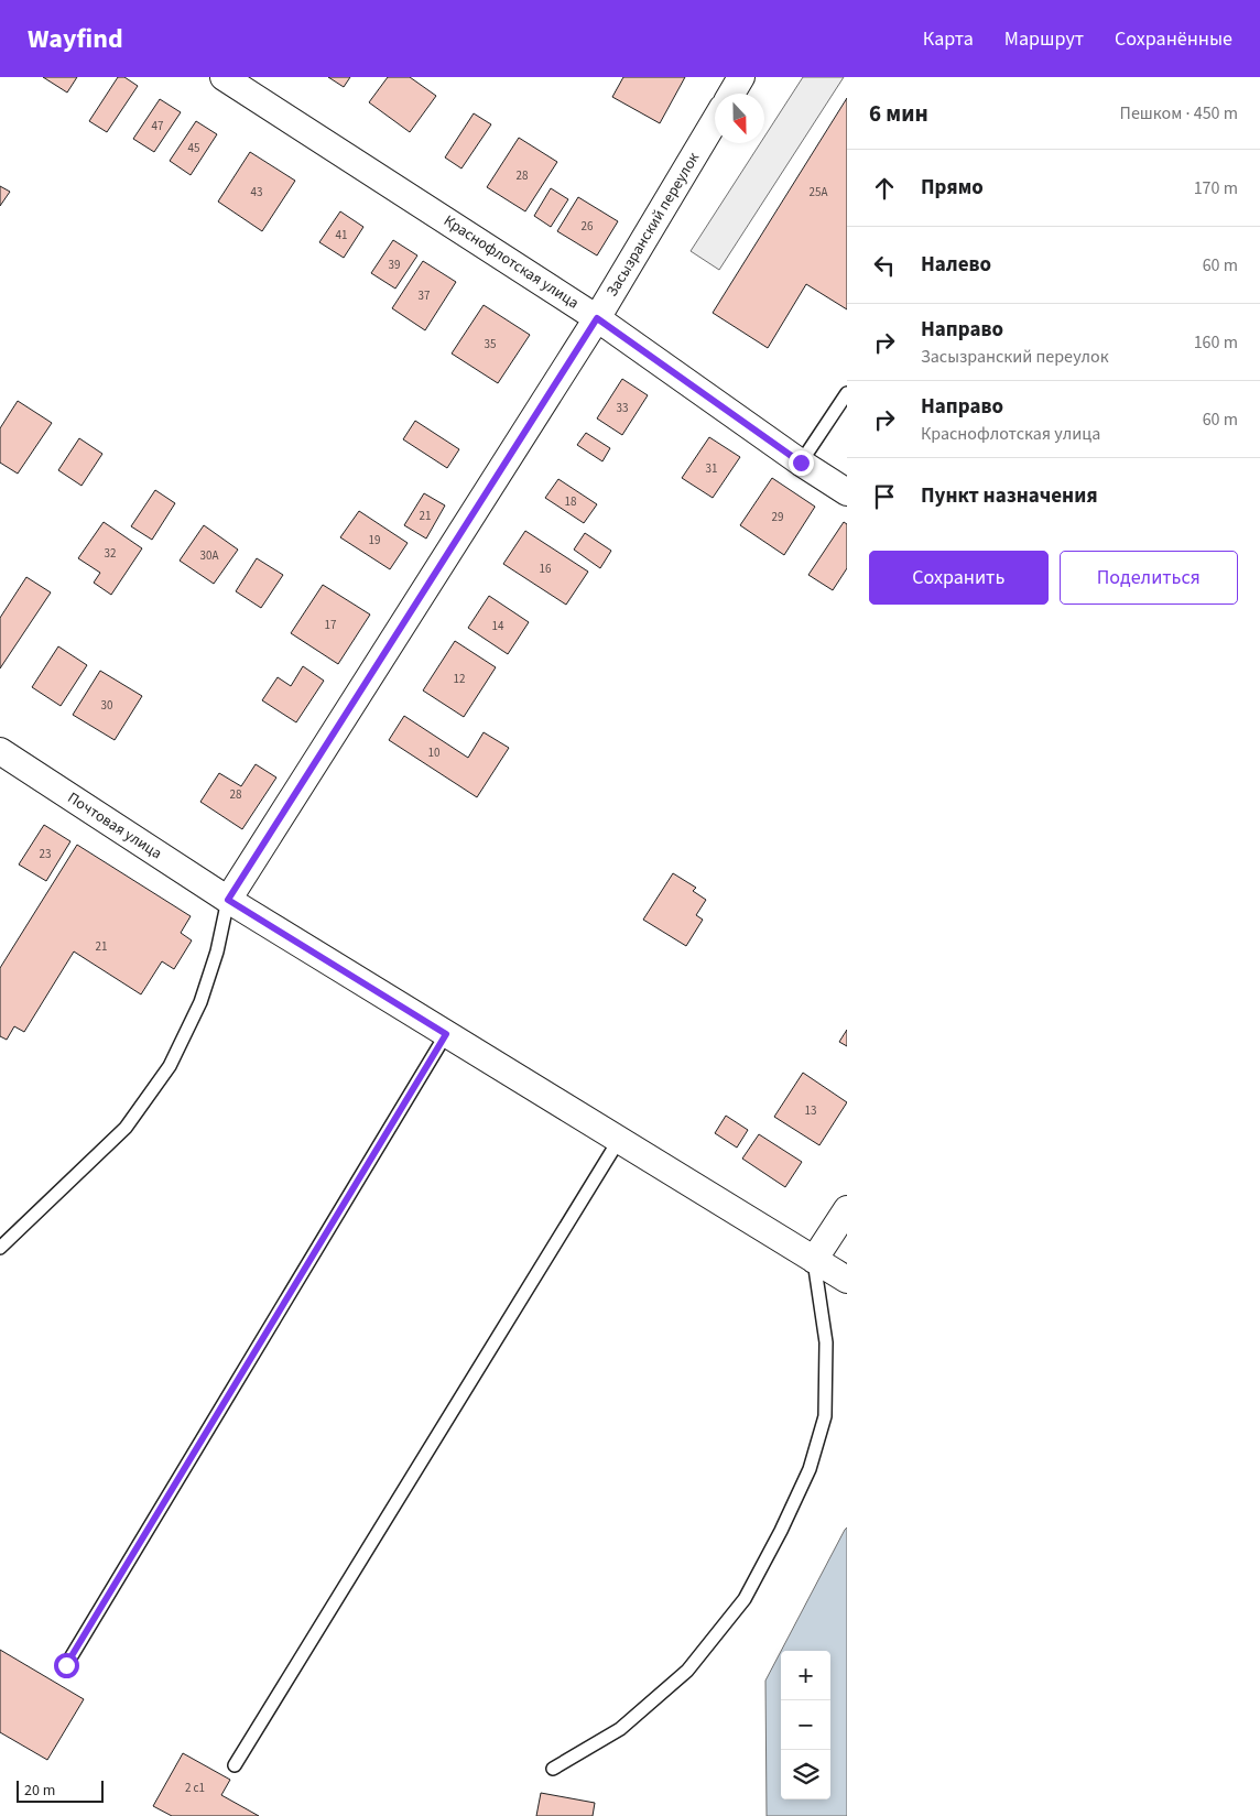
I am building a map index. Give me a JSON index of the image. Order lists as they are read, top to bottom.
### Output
{
  "streets": {
    "street": ["Засызранский переулок", "Краснофлотская улица", "Почтовая улица"]
  },
  "crossings": [
    ["Засызранский переулок", "Краснофлотская улица"],
    ["Засызранский переулок", "Почтовая улица"]
  ],
  "house_numbers": [
    "47",
    "45",
    "28",
    "43",
    "25А",
    "26",
    "41",
    "39",
    "37",
    "35",
    "33",
    "31",
    "18",
    "21",
    "29",
    "19",
    "32",
    "30А",
    "16",
    "17",
    "14",
    "12",
    "30",
    "10",
    "28",
    "23",
    "21",
    "13",
    "2 с1"
  ],
  "scale_bar": "20 m",
  "north": "bottom",
  "page": {
    "header": "Wayfind",
    "nav": ["Карта", "Маршрут", "Сохранённые"],
    "heading": ["6 мин", "Пешком · 450 m"],
    "list": [
      ["Прямо", "170 m"],
      ["Налево", "60 m"],
      ["Направо", "Засызранский переулок", "160 m"],
      ["Направо", "Краснофлотская улица", "60 m"],
      "Пункт назначения"
    ],
    "buttons": ["Сохранить", "Поделиться"],
    "map_buttons": ["+", "−"],
    "scale": "20 m"
  }
}
